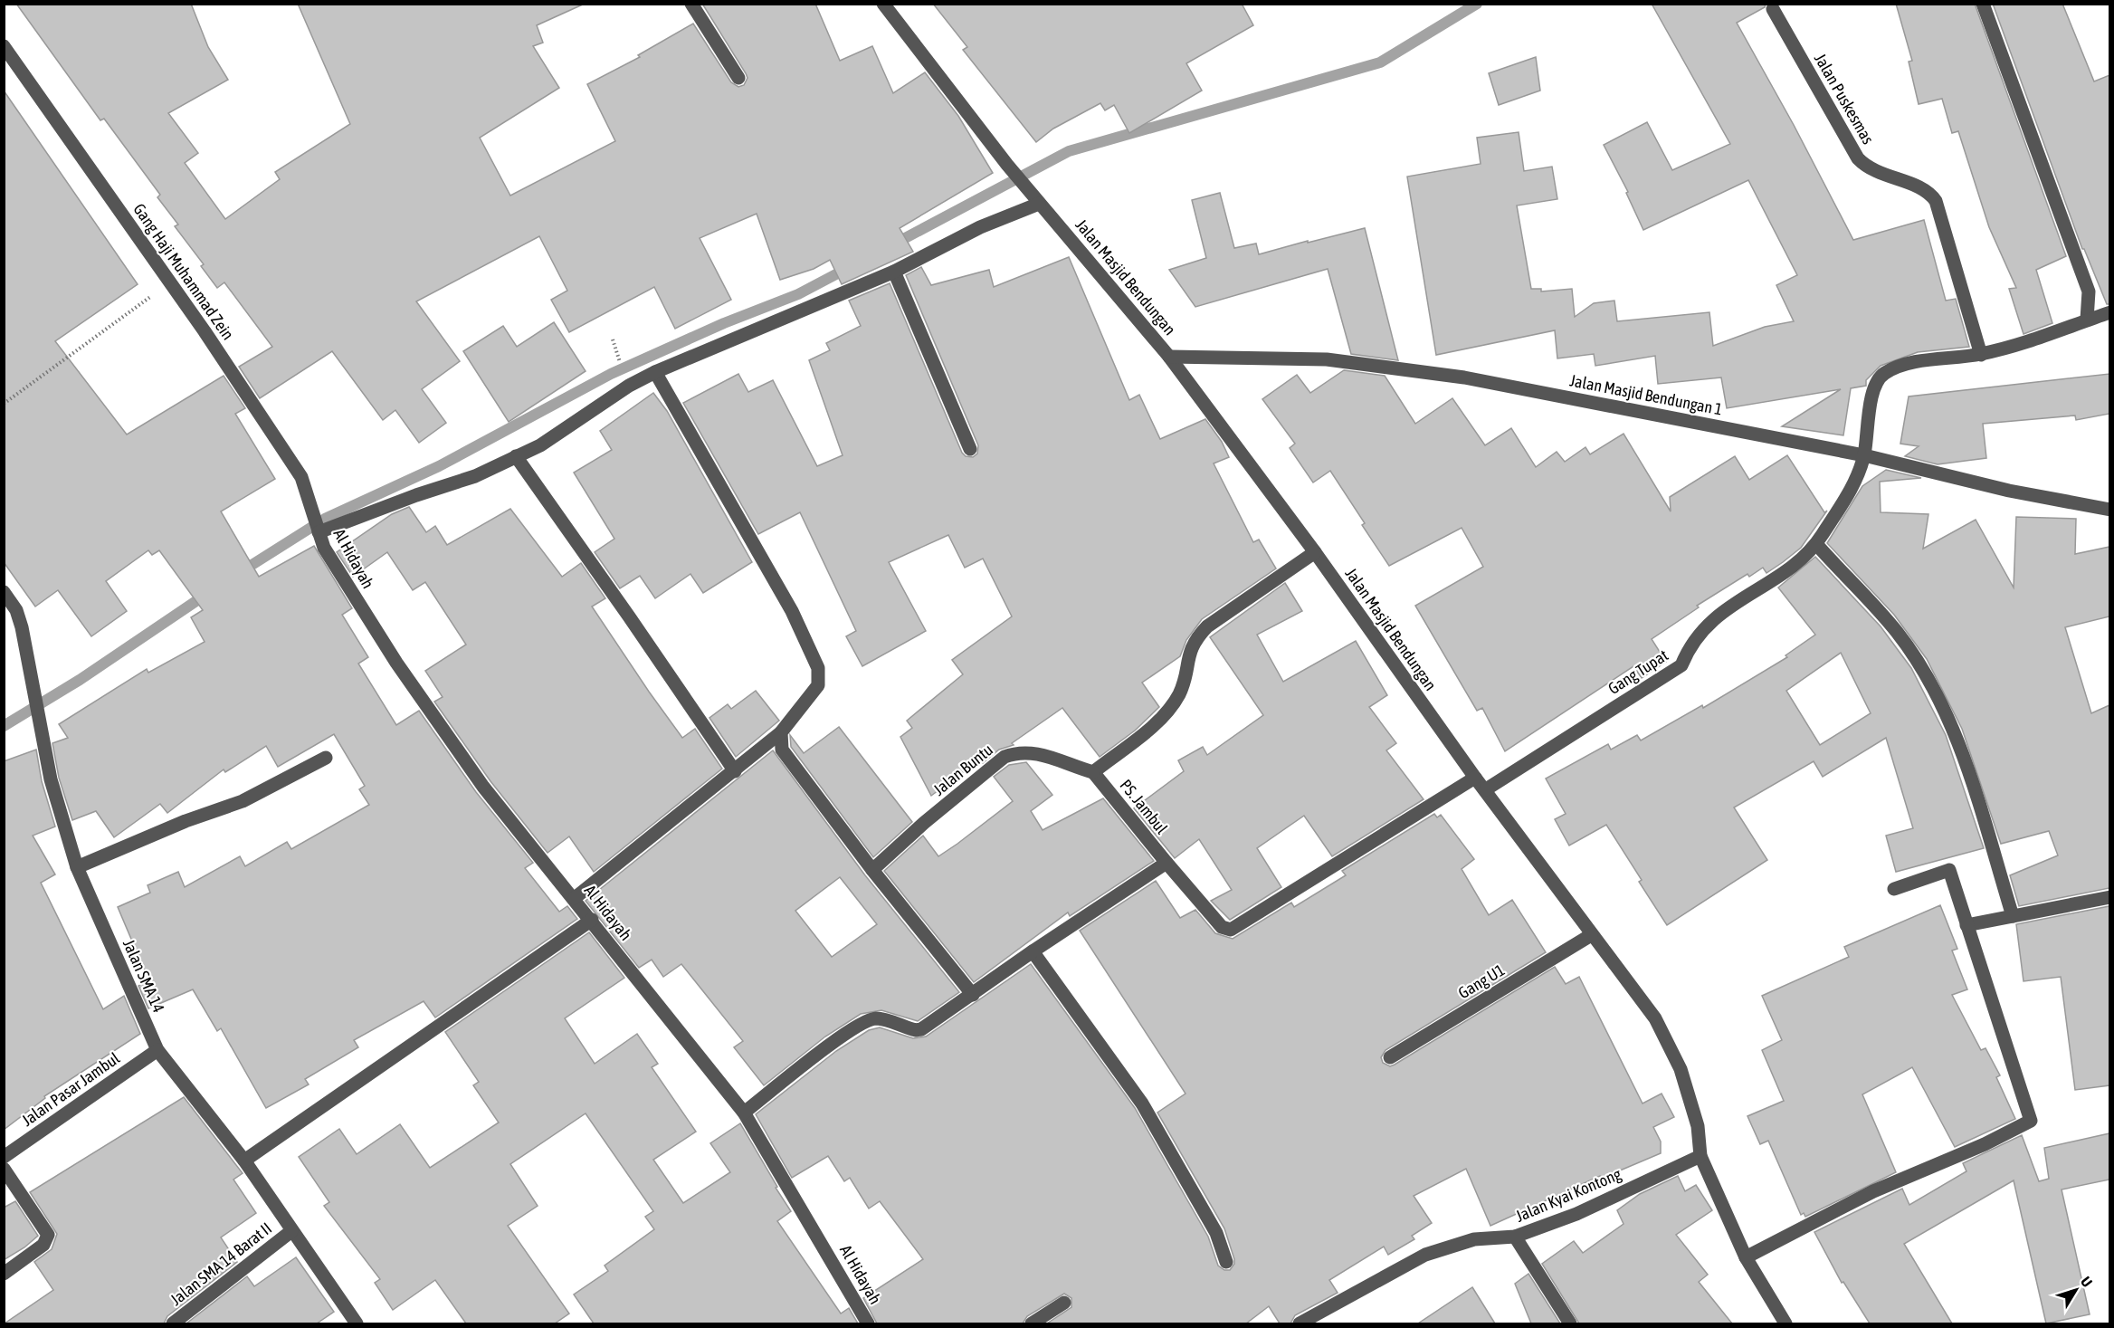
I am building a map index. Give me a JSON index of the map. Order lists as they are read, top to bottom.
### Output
{
  "streets": {
    "street": [
      "Jalan Puskesmas",
      "Gang Haji Muhammad Zein",
      "Jalan Masjid Bendungan",
      "Jalan Masjid Bendungan 1",
      "Al Hidayah",
      "Gang Tupat",
      "Jalan Buntu",
      "PS. Jambul",
      "Jalan SMA 14",
      "Gang U1",
      "Jalan Pasar Jambul",
      "Jalan Kyai Kontong",
      "Jalan SMA 14 Barat II"
    ]
  },
  "crossings": [
    ["Jalan Puskesmas", "Gang Tupat"],
    ["Gang Haji Muhammad Zein", "Al Hidayah"],
    ["Jalan Masjid Bendungan", "Jalan Masjid Bendungan 1"],
    ["Jalan Masjid Bendungan", "Gang Tupat"],
    ["Jalan Masjid Bendungan", "PS. Jambul"],
    ["Jalan Masjid Bendungan", "Gang U1"],
    ["Jalan Masjid Bendungan", "Jalan Kyai Kontong"],
    ["Jalan Masjid Bendungan 1", "Gang Tupat"],
    ["Jalan Buntu", "PS. Jambul"],
    ["Jalan SMA 14", "Jalan Pasar Jambul"],
    ["Jalan SMA 14", "Jalan SMA 14 Barat II"]
  ],
  "north": "top right"
}
